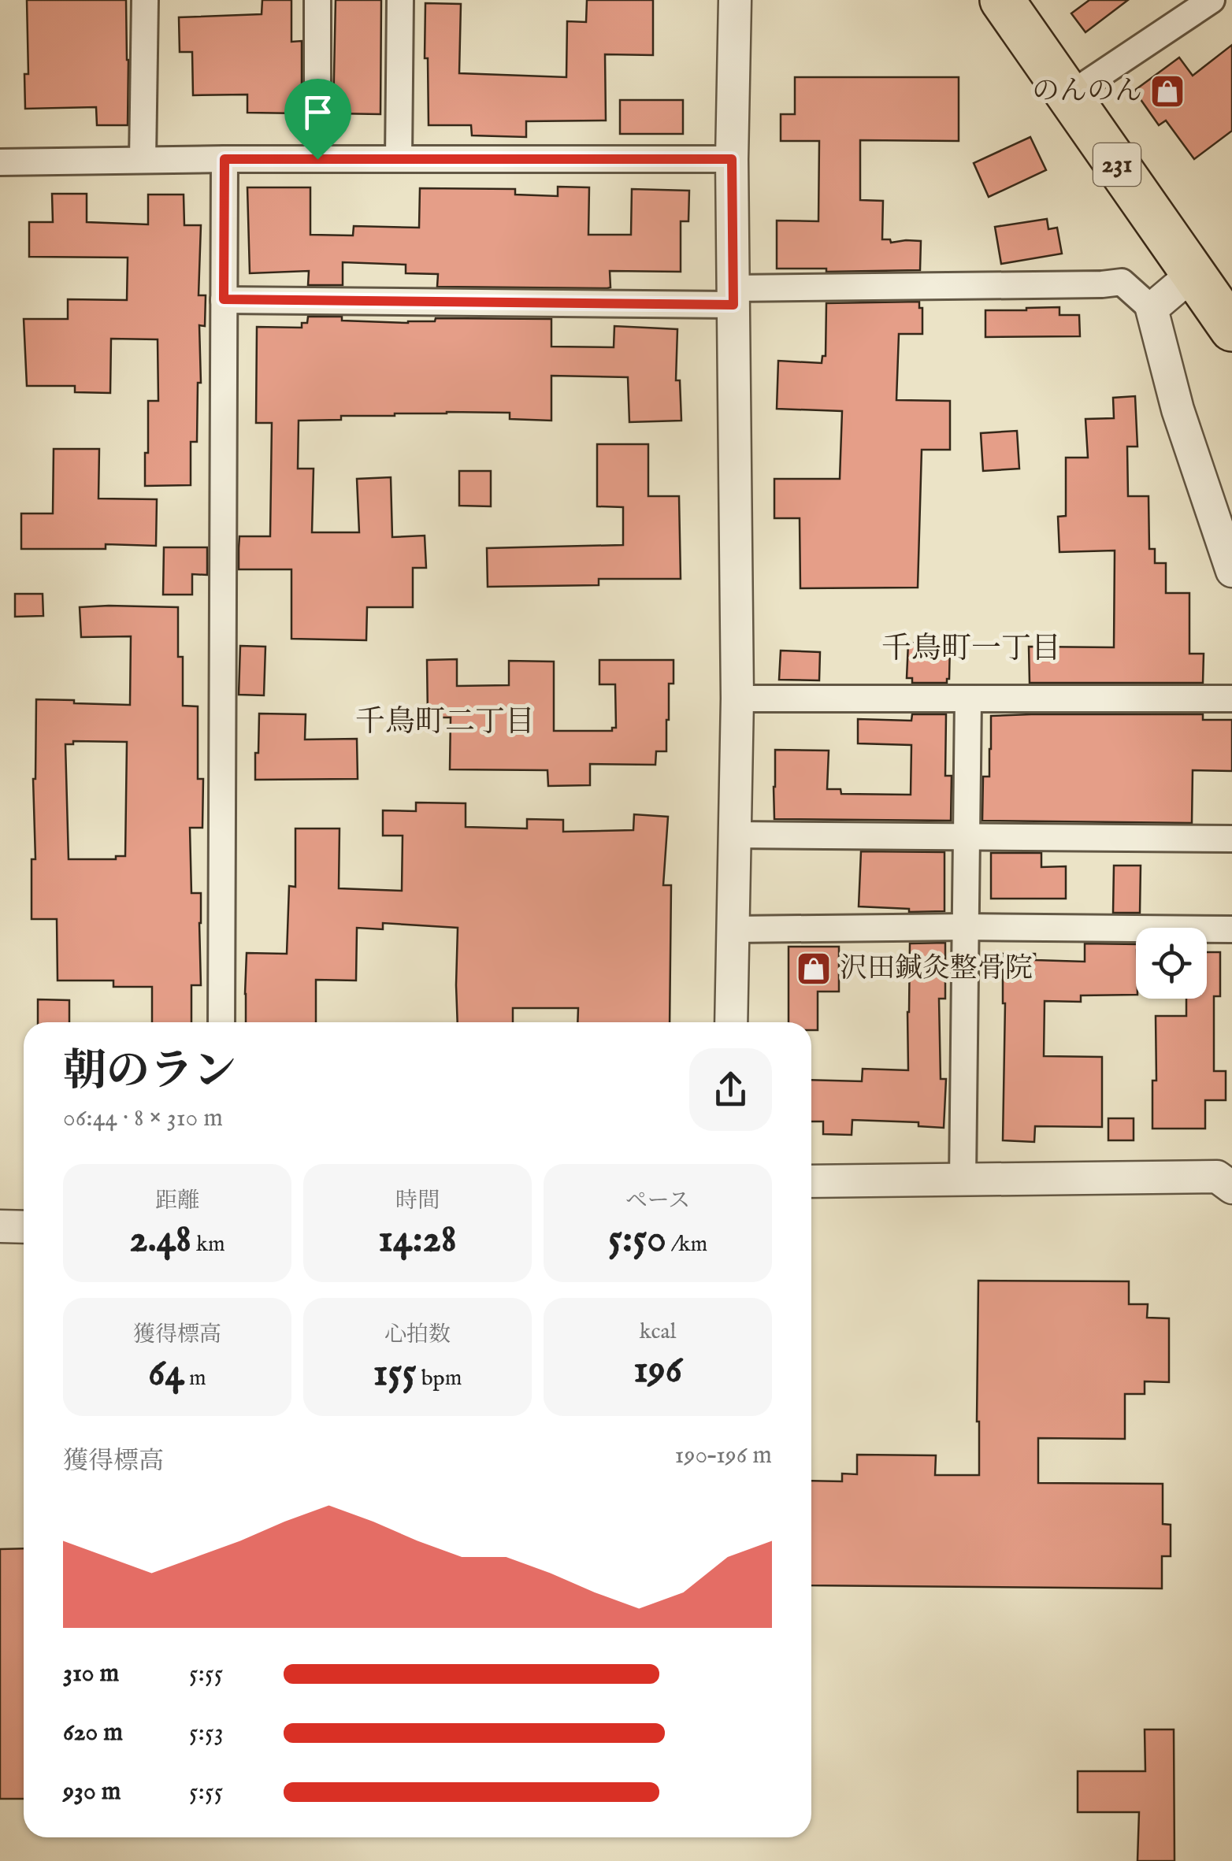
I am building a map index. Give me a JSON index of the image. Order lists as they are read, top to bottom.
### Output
{
  "streets": {
    "highway": ["231"]
  },
  "districts": ["千鳥町一丁目", "千鳥町二丁目"],
  "places": {
    "shop": ["のんのん", "沢田鍼灸整骨院"]
  },
  "page": {
    "heading": ["朝のラン", "06:44 · 8 × 310 m"],
    "stats": [
      ["距離", "2.48 km"],
      ["時間", "14:28"],
      ["ペース", "5:50 /km"],
      ["獲得標高", "64 m"],
      ["心拍数", "155 bpm"],
      ["kcal", "196"]
    ],
    "chart": ["獲得標高", "190–196 m"],
    "list": [
      {
        "name": "310 m",
        "note": "5:55"
      },
      {
        "name": "620 m",
        "note": "5:53"
      },
      {
        "name": "930 m",
        "note": "5:55"
      }
    ]
  }
}
